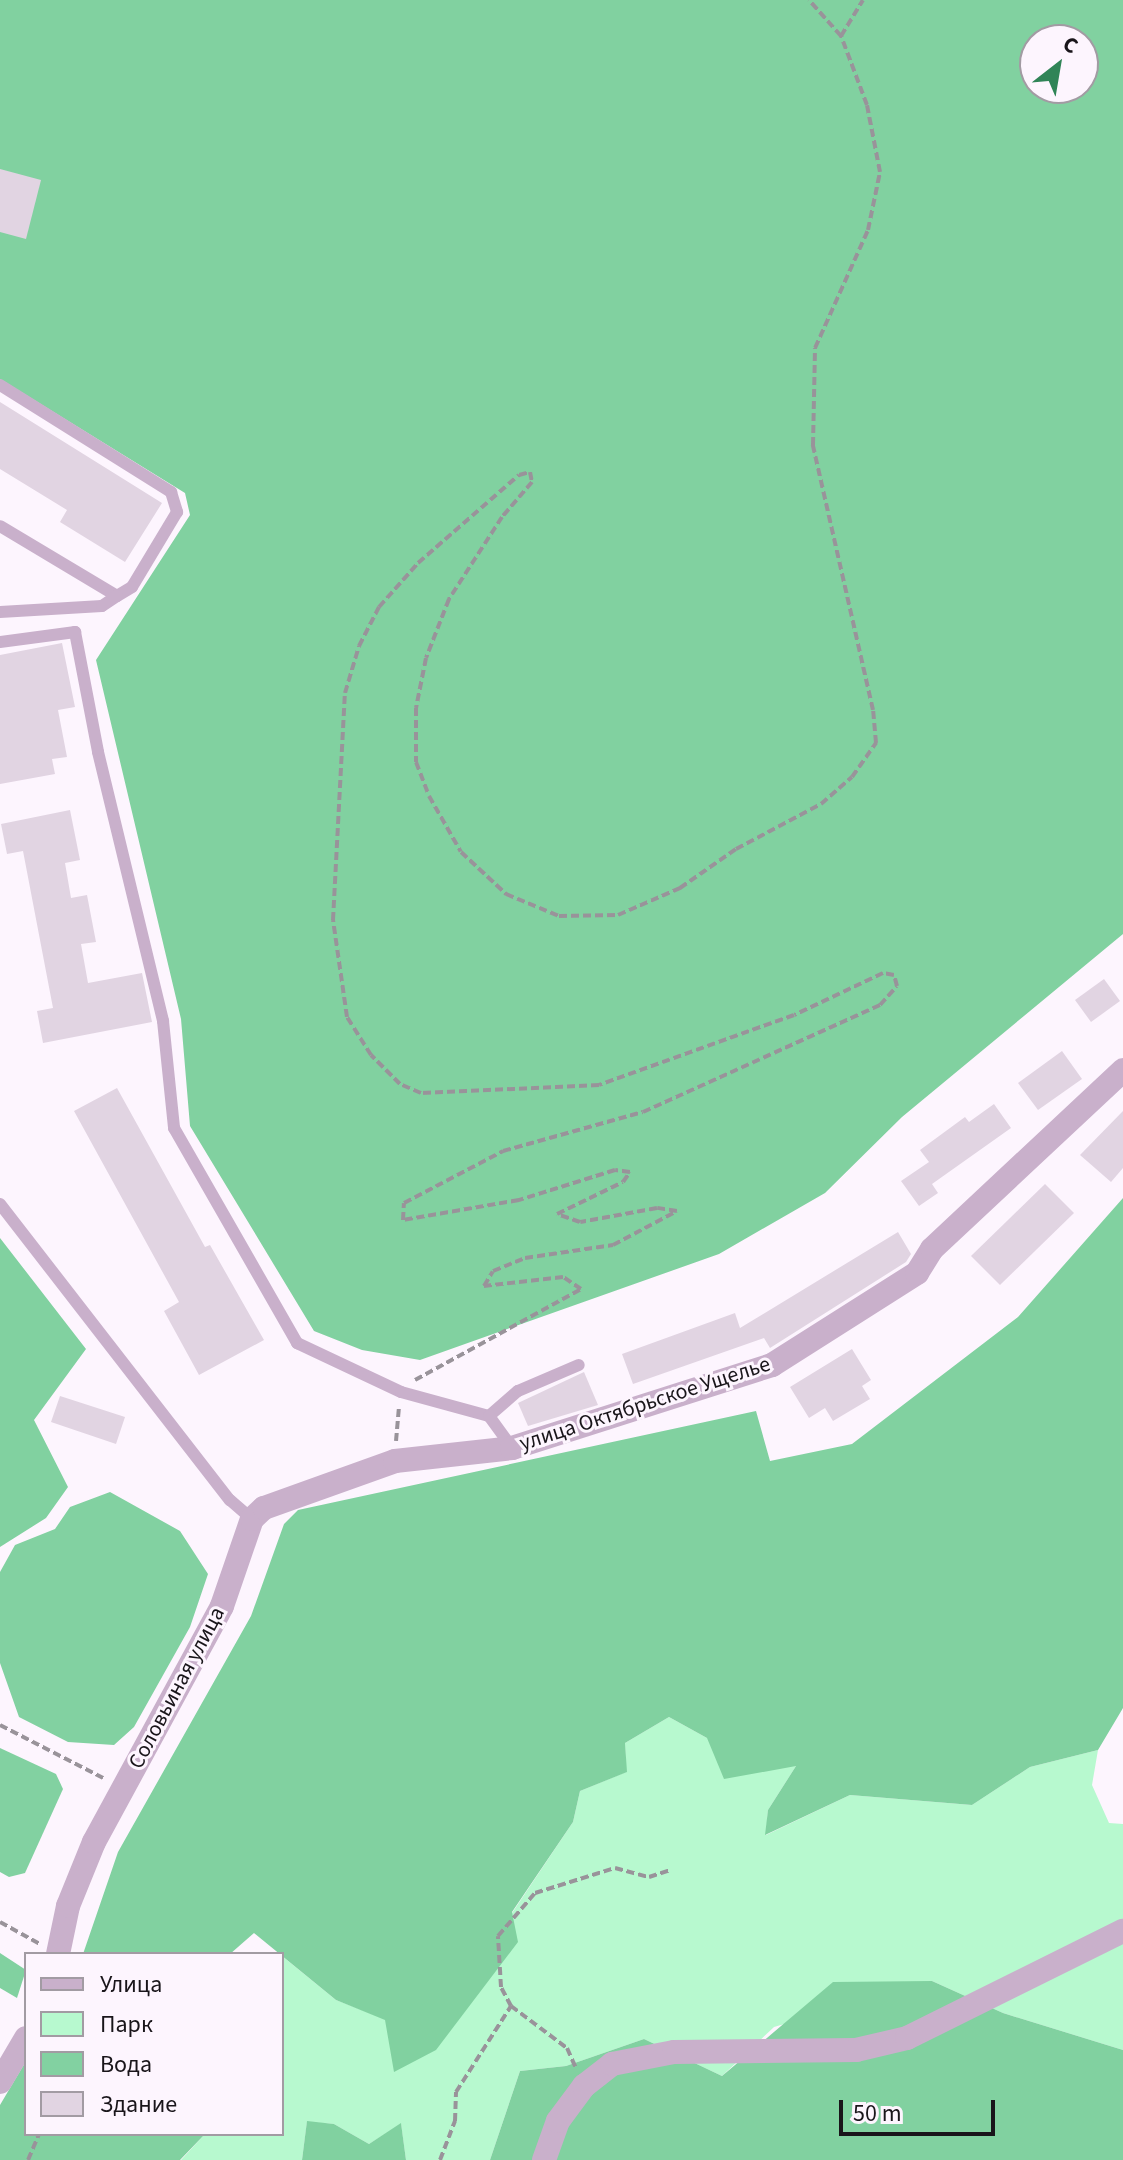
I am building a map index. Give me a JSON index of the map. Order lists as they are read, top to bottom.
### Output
{
  "streets": {
    "street": ["улица Октябрьское Ущелье", "Соловьиная улица"]
  },
  "legend": [
    "Улица",
    "Парк",
    "Вода",
    "Здание"
  ],
  "scale_bar": "50 m",
  "north": "top right"
}
